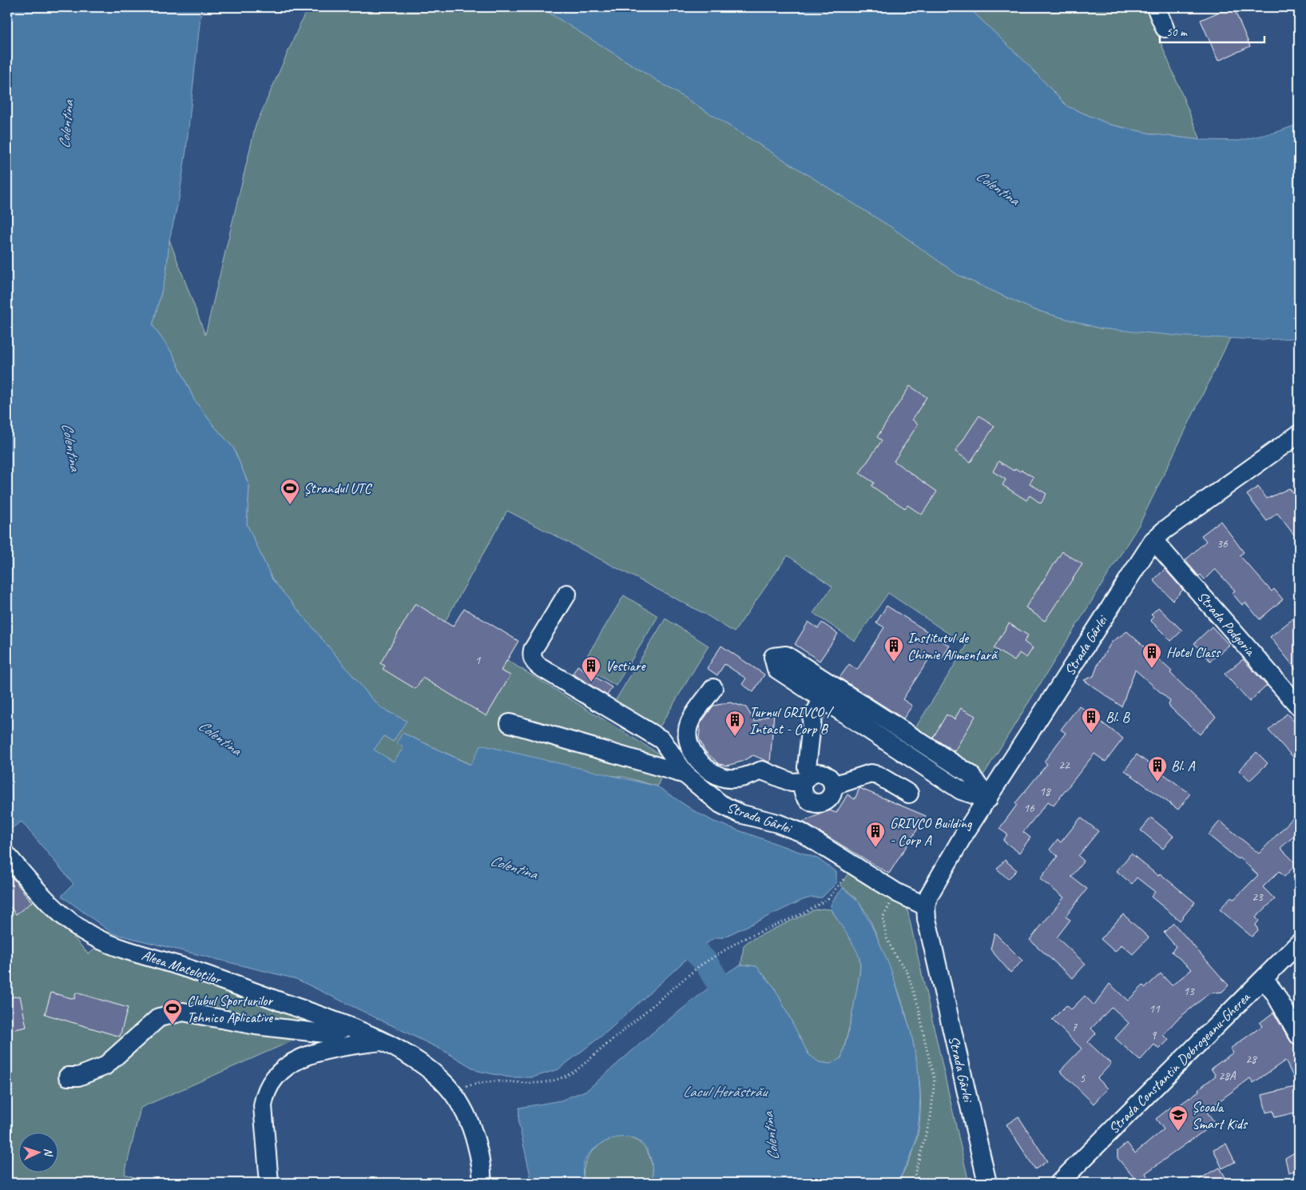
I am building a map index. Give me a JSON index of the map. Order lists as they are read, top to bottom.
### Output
{
  "streets": {
    "street": [
      "Strada Podgoria",
      "Strada Gârlei",
      "Aleea Mateloților",
      "Strada Constantin Dobrogeanu-Gherea"
    ]
  },
  "crossings": [
    ["Strada Podgoria", "Strada Gârlei"]
  ],
  "water": ["Colentina", "Lacul Herăstrău"],
  "places": {
    "sports": ["Ștrandul UTC", "Clubul Sporturilor Tehnico Aplicative"],
    "building": [
      "Institutul de Chimie Alimentară",
      "Hotel Class",
      "Vestiare",
      "Bl. B",
      "Turnul GRIVCO / Intact - Corp B",
      "Bl. A",
      "GRIVCO Building - Corp A"
    ],
    "school or university": ["Școala Smart Kids"]
  },
  "house_numbers": [
    "36",
    "1",
    "22",
    "18",
    "16",
    "23",
    "13",
    "11",
    "7",
    "9",
    "28",
    "28A",
    "5"
  ],
  "scale_bar": "50 m",
  "north": "right"
}
